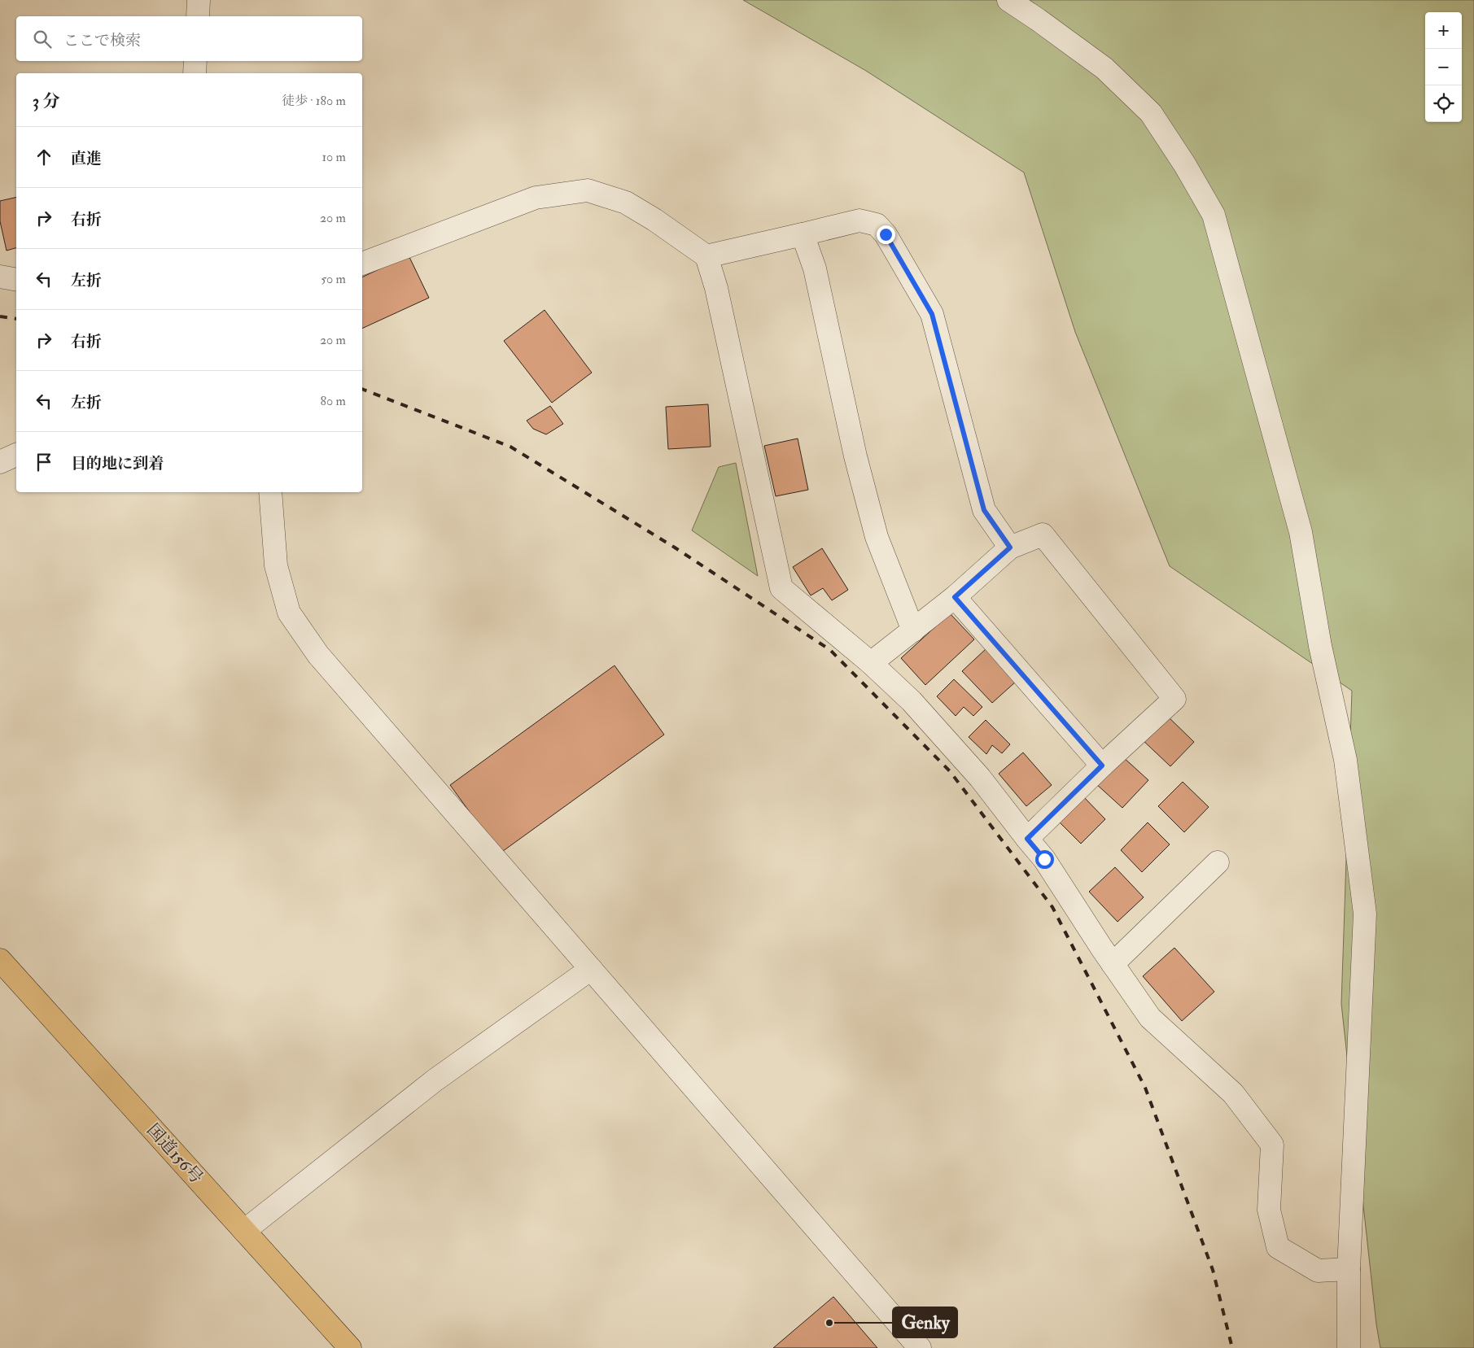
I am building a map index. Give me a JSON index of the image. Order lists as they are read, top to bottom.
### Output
{
  "streets": {
    "highway": ["国道156号"]
  },
  "places": ["Genky"],
  "page": {
    "map_buttons": ["+", "−"],
    "search": "ここで検索",
    "heading": ["3 分", "徒歩 · 180 m"],
    "list": [
      ["直進", "10 m"],
      ["右折", "20 m"],
      ["左折", "50 m"],
      ["右折", "20 m"],
      ["左折", "80 m"],
      "目的地に到着"
    ]
  }
}
